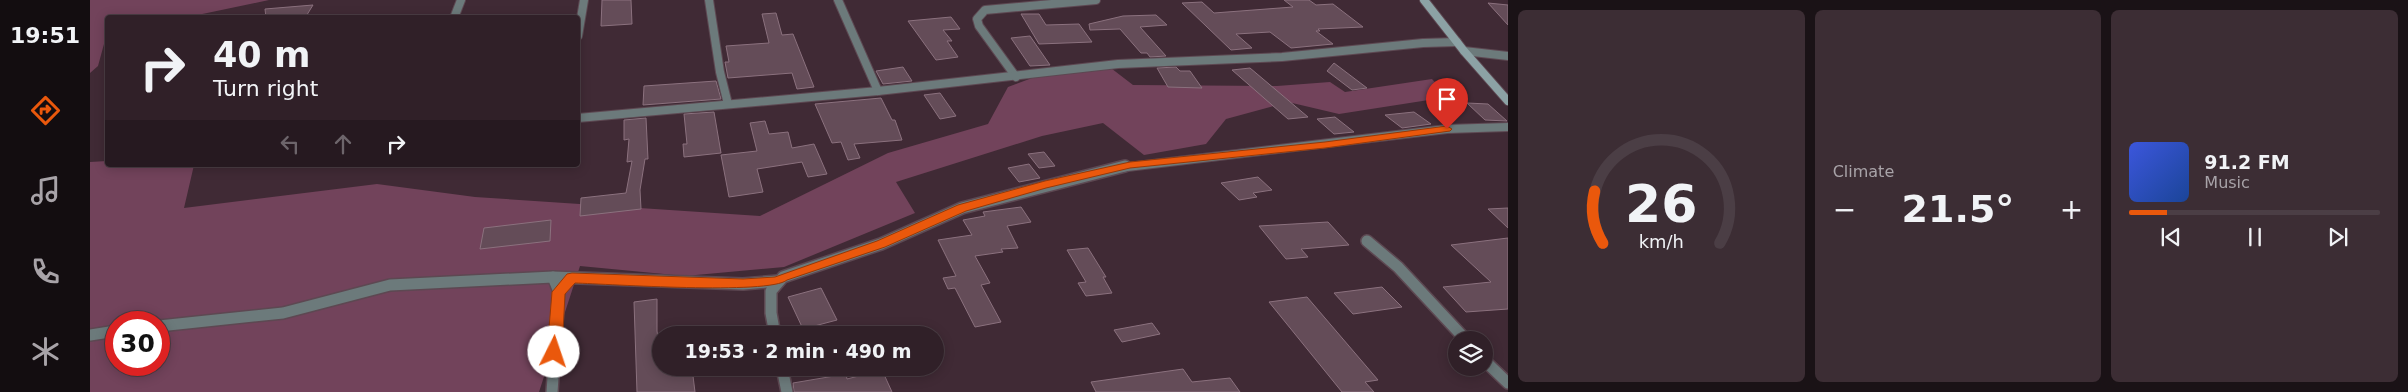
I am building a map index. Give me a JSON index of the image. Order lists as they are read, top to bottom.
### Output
{
  "page": {
    "tabs": "19:51",
    "tile": "Climate",
    "turn": ["40 m", "Turn right"],
    "song": ["91.2 FM", "Music"],
    "heat": ["−", "21.5°", "+"],
    "limit": "30",
    "trip": "19:53 · 2 min · 490 m",
    "gauge": ["26", "km/h"]
  }
}
